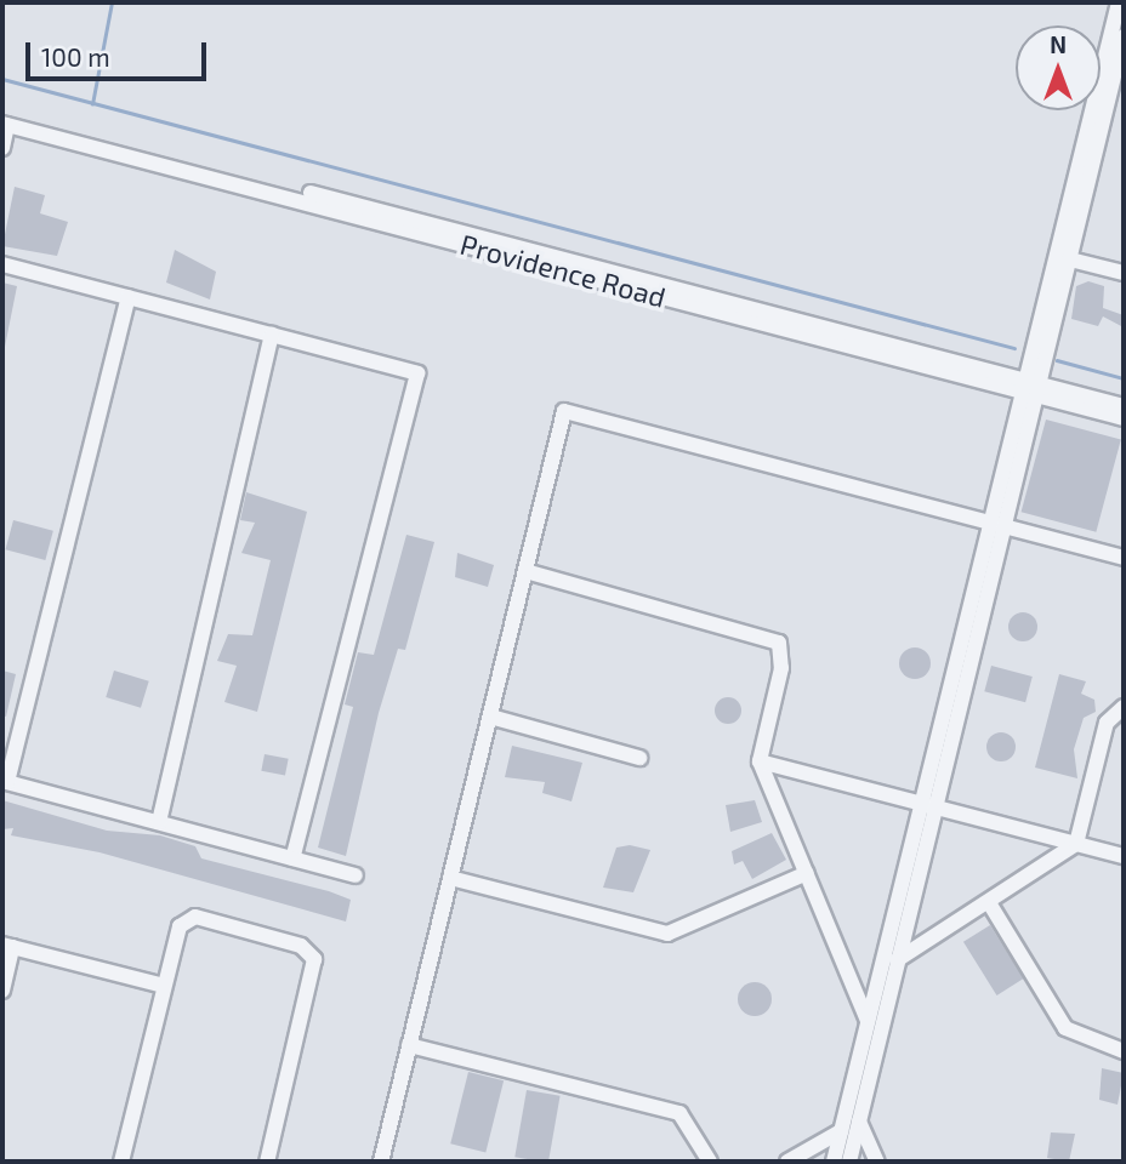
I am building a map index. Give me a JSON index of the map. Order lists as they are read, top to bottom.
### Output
{
  "streets": {
    "street": ["Providence Road"]
  },
  "scale_bar": "100 m",
  "north": "top"
}
